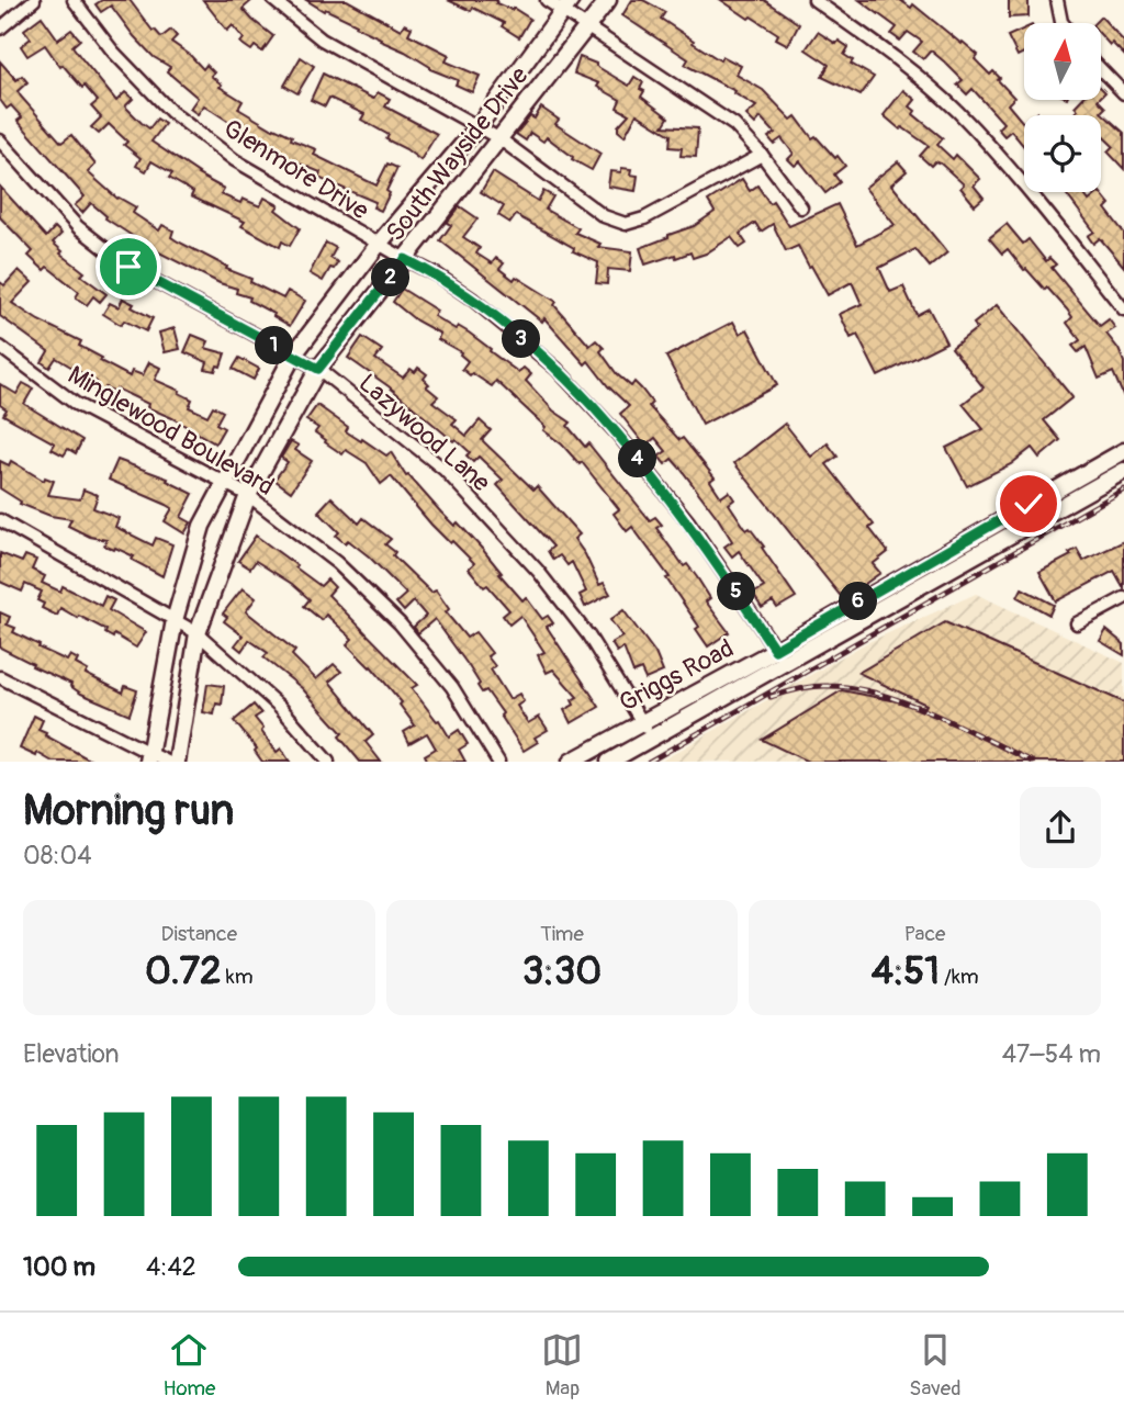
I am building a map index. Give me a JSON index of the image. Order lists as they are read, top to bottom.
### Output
{
  "streets": {
    "main road": ["South Wayside Drive", "Griggs Road"],
    "street": ["Glenmore Drive", "Minglewood Boulevard", "Lazywood Lane"]
  },
  "crossings": [
    ["South Wayside Drive", "Glenmore Drive"],
    ["South Wayside Drive", "Minglewood Boulevard"],
    ["South Wayside Drive", "Lazywood Lane"],
    ["Glenmore Drive", "Griggs Road"],
    ["Lazywood Lane", "Griggs Road"]
  ],
  "north": "top",
  "page": {
    "pins": [
      "2",
      "3",
      "1",
      "4",
      "5",
      "6"
    ],
    "heading": ["Morning run", "08:04"],
    "stats": [
      ["Distance", "0.72 km"],
      ["Time", "3:30"],
      ["Pace", "4:51 /km"]
    ],
    "chart": ["Elevation", "47–54 m"],
    "list": [
      {
        "name": "100 m",
        "note": "4:42"
      }
    ],
    "tabs": ["Home", "Map", "Saved"]
  }
}
